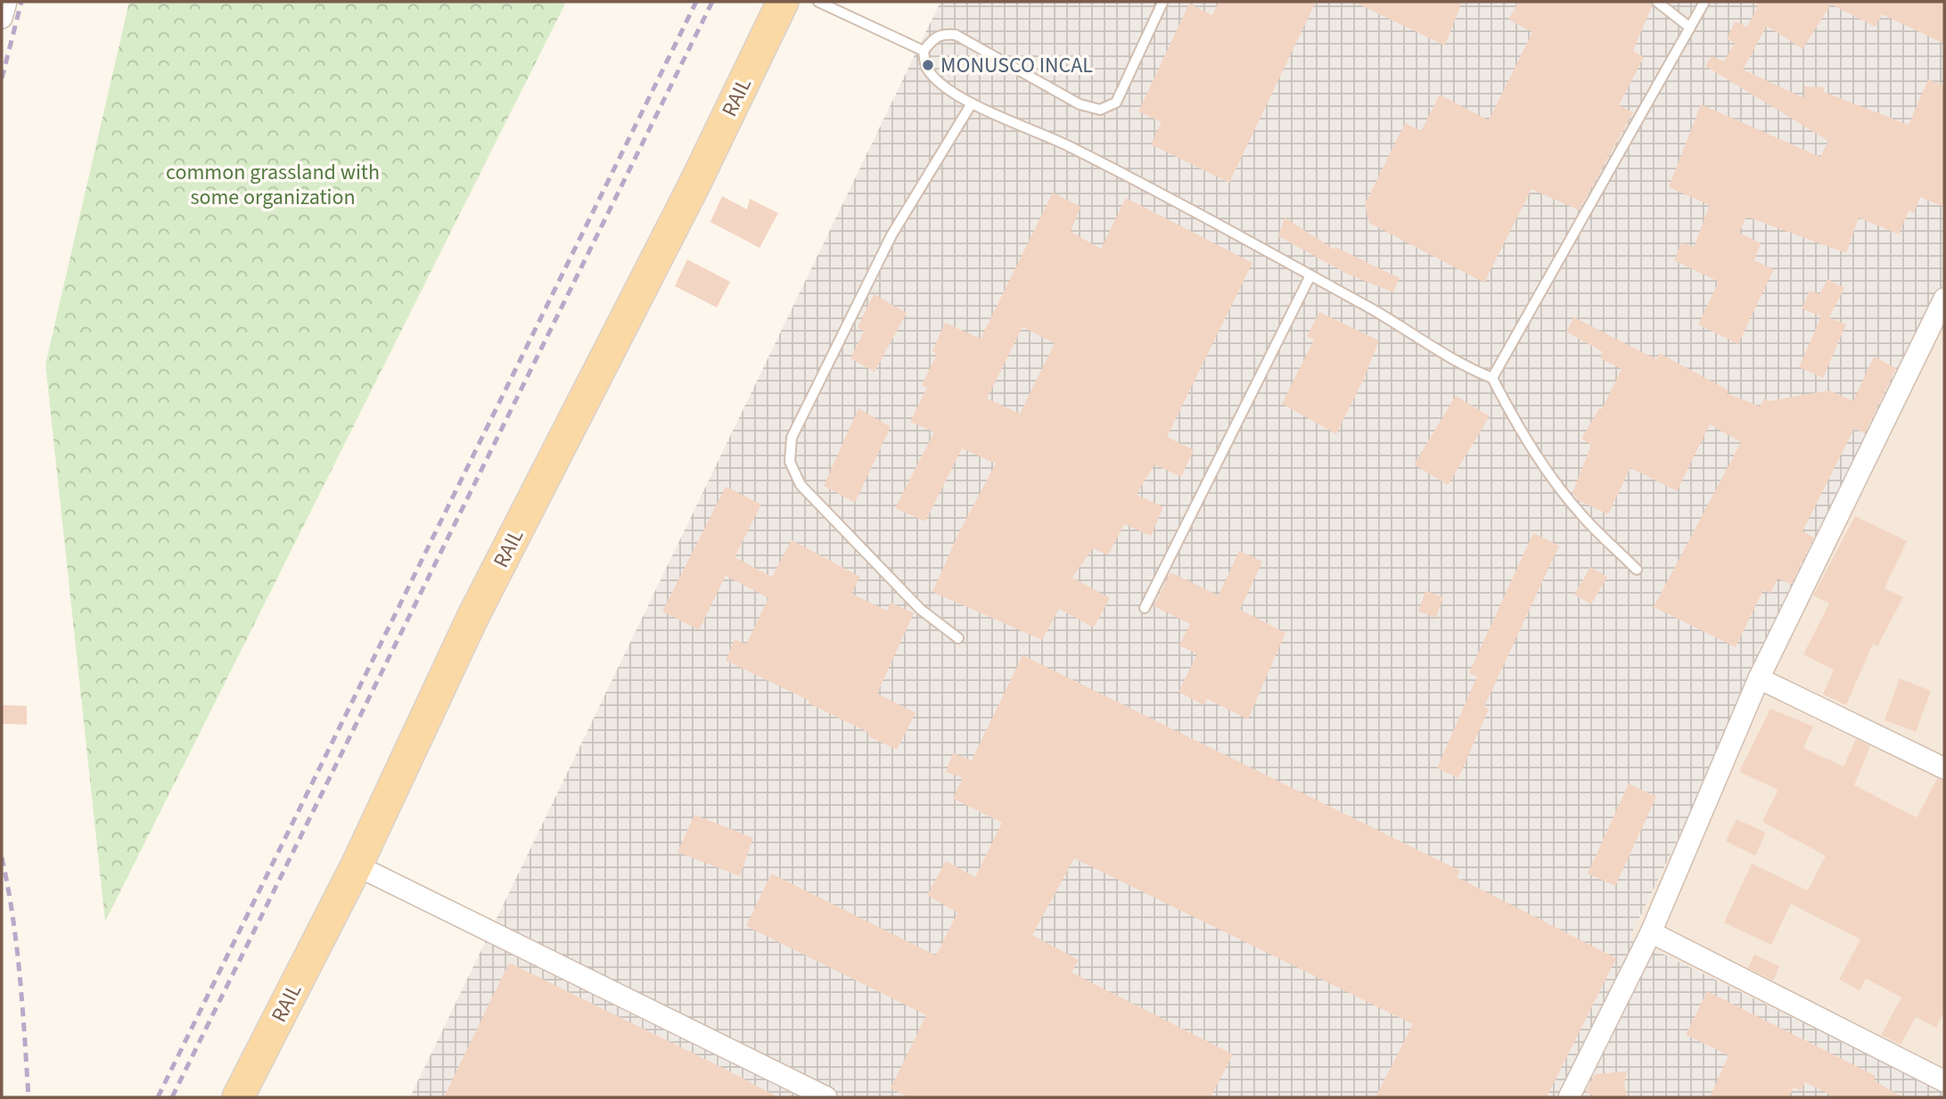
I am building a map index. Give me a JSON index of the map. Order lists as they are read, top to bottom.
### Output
{
  "streets": {
    "main road": ["RAIL"]
  },
  "parks": ["common grassland with some organization"],
  "places": ["MONUSCO INCAL"]
}
